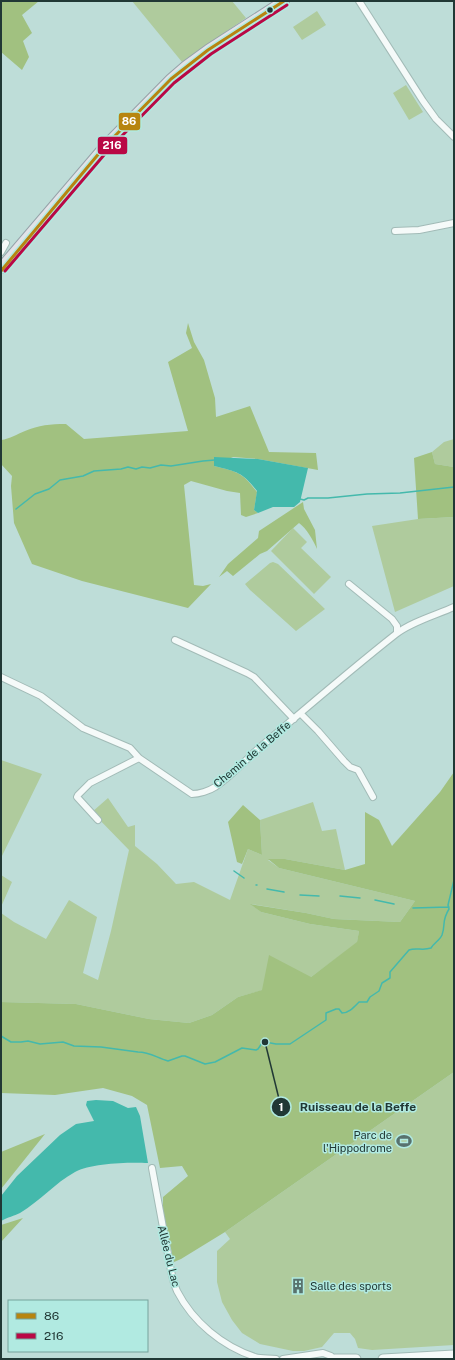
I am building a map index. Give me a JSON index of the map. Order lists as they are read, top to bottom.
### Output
{
  "streets": {
    "street": ["Chemin de la Beffe", "Allée du Lac"]
  },
  "places": {
    "other": ["Ruisseau de la Beffe"],
    "sports": ["Parc de l'Hippodrome"],
    "building": ["Salle des sports"]
  },
  "lines": ["transit line 86", "transit line 216"],
  "legend": ["86", "216"]
}
